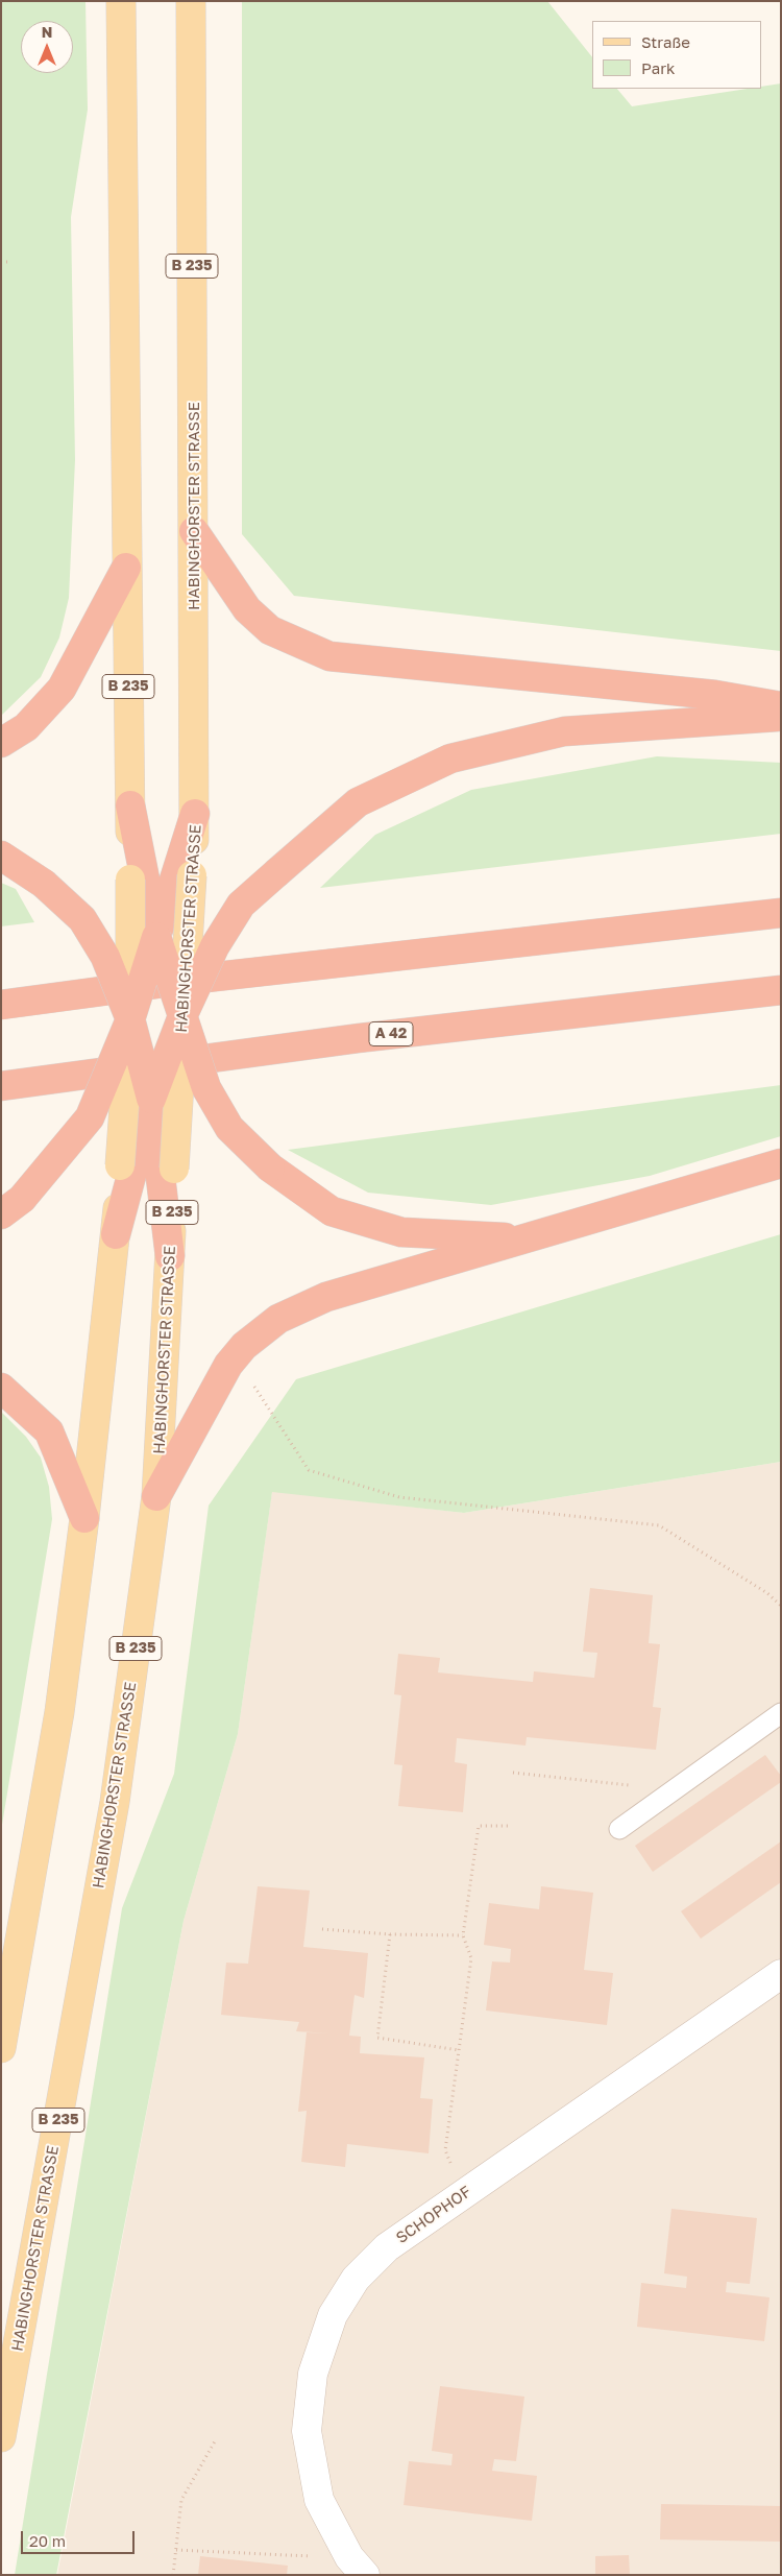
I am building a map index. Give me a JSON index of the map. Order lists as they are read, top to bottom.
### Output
{
  "streets": {
    "highway": ["A 42"],
    "main road": ["B 235", "HABINGHORSTER STRASSE"],
    "street": ["SCHOPHOF"]
  },
  "legend": ["Straße", "Park"],
  "scale_bar": "20 m",
  "north": "top"
}
